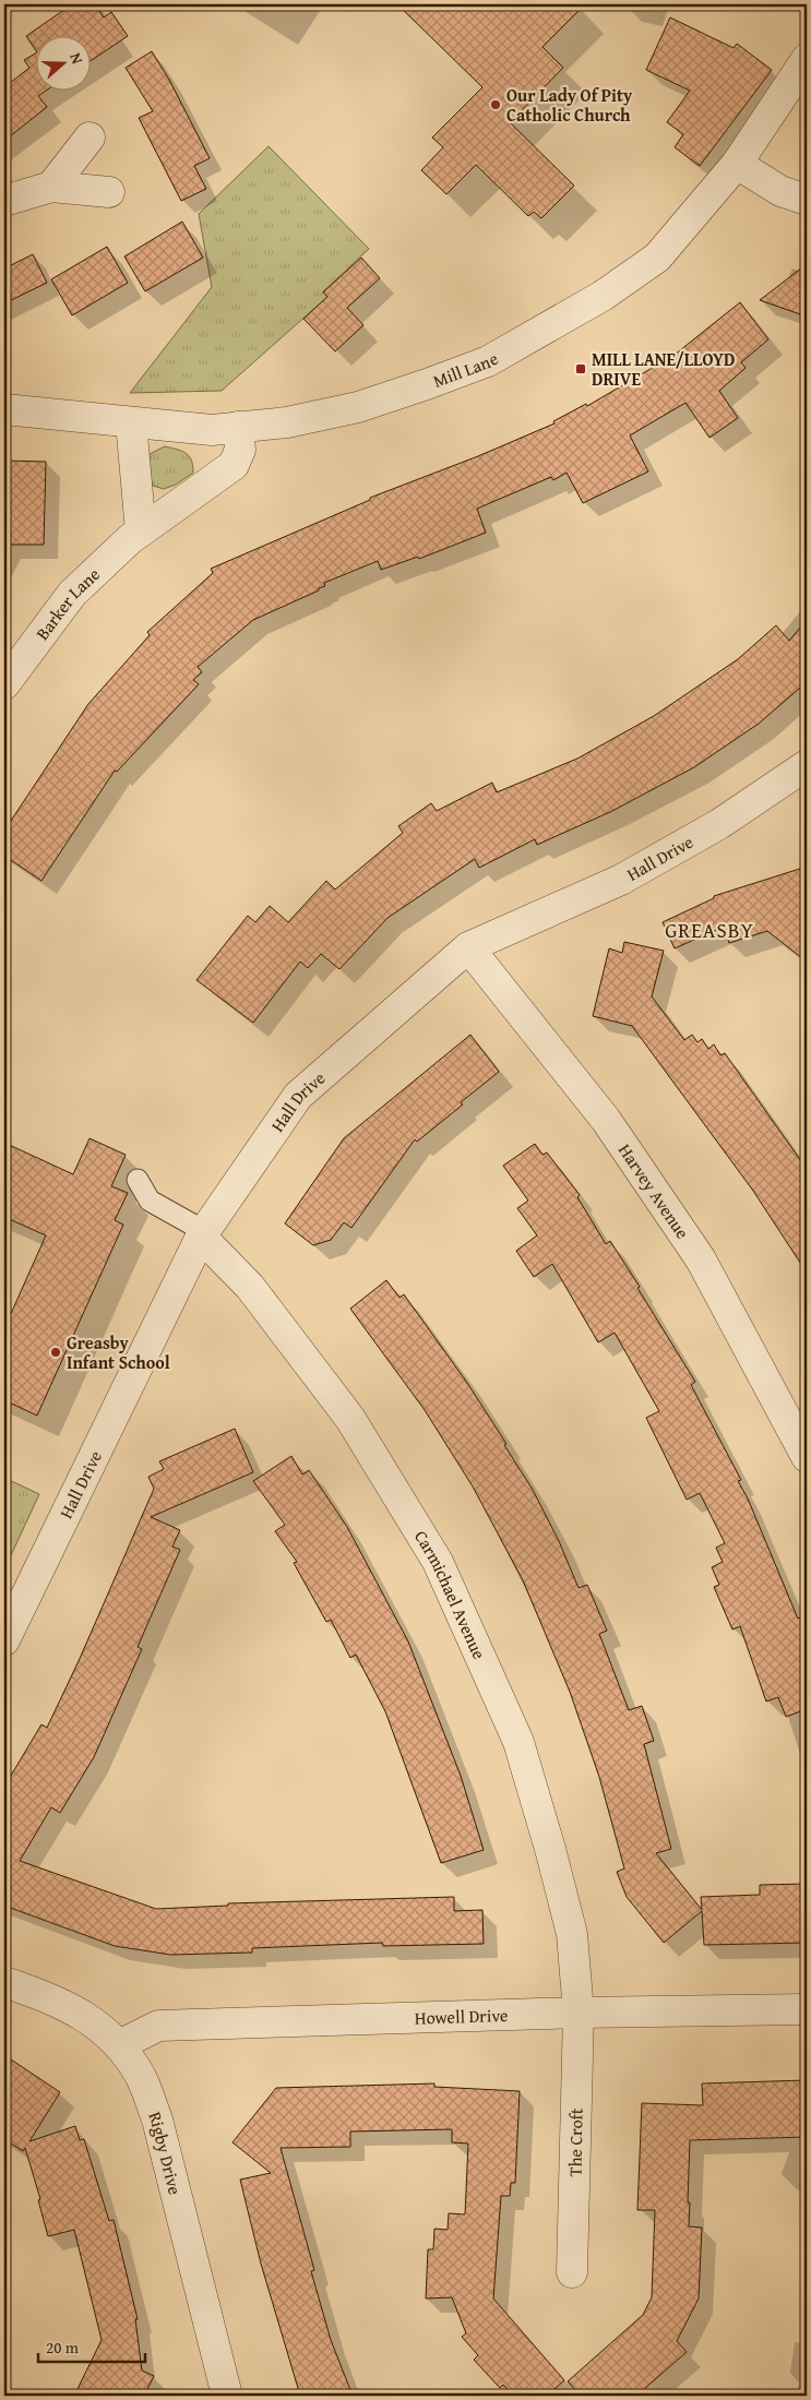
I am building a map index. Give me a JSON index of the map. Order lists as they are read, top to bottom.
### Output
{
  "streets": {
    "street": [
      "Mill Lane",
      "Barker Lane",
      "Hall Drive",
      "Harvey Avenue",
      "Carmichael Avenue",
      "Howell Drive",
      "The Croft",
      "Rigby Drive"
    ]
  },
  "crossings": [
    ["Mill Lane", "Barker Lane"],
    ["Hall Drive", "Harvey Avenue"],
    ["Hall Drive", "Carmichael Avenue"],
    ["Carmichael Avenue", "Howell Drive"],
    ["Carmichael Avenue", "The Croft"],
    ["Howell Drive", "The Croft"],
    ["Howell Drive", "Rigby Drive"]
  ],
  "districts": ["GREASBY"],
  "places": {
    "other": ["Our Lady Of Pity Catholic Church", "Greasby Infant School"],
    "transit": ["MILL LANE/LLOYD DRIVE"]
  },
  "scale_bar": "20 m",
  "north": "right"
}
